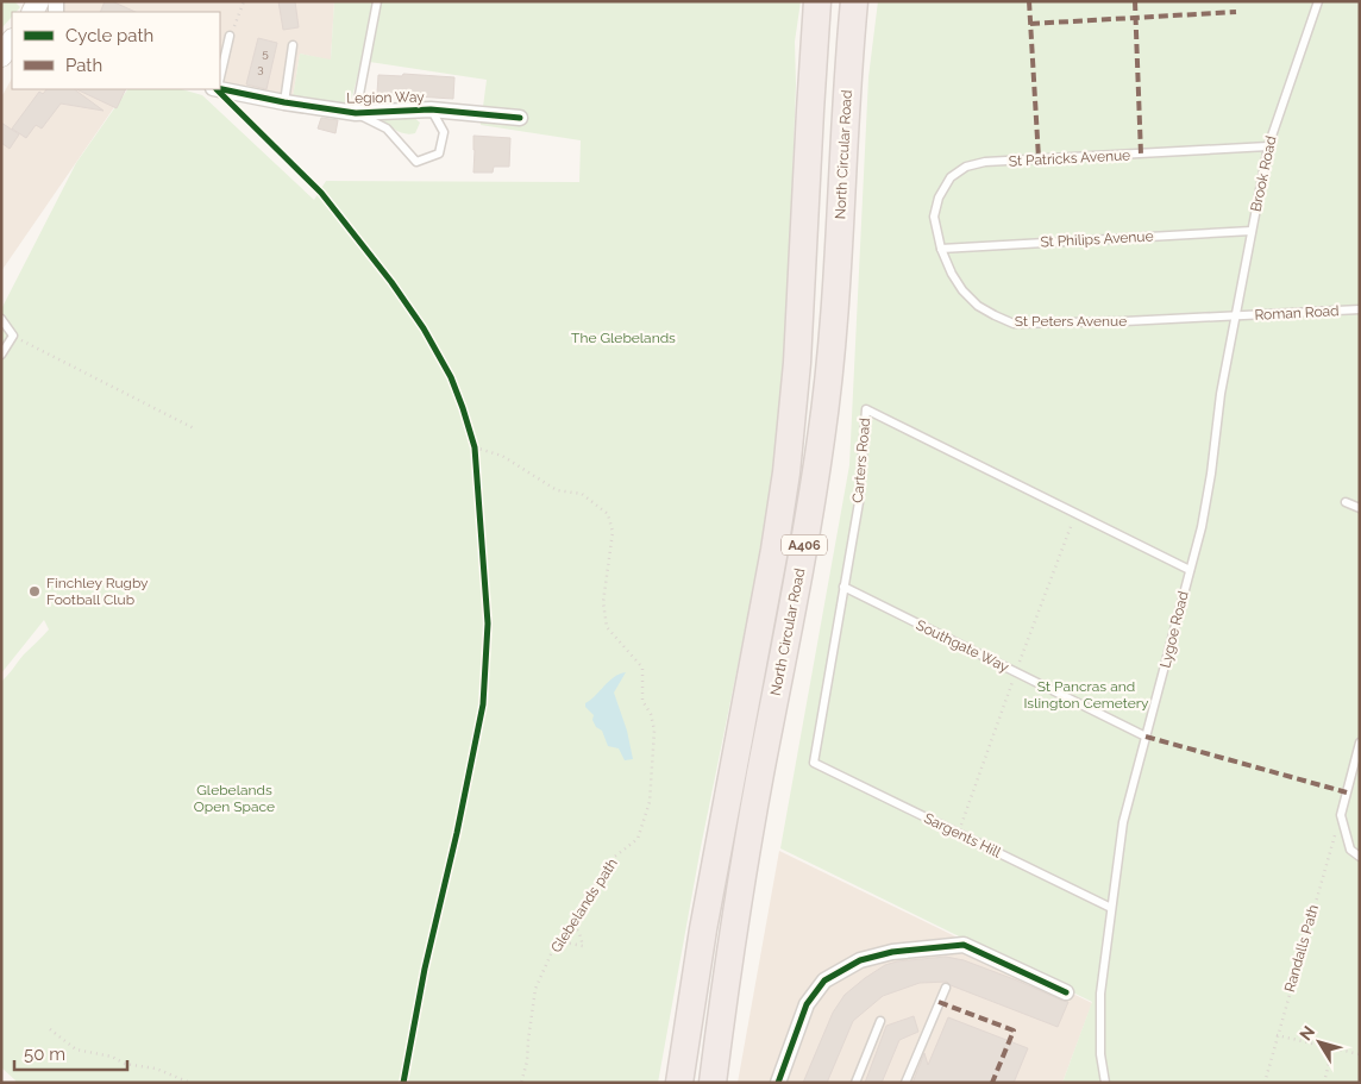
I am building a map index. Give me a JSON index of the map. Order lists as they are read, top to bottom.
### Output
{
  "streets": {
    "highway": ["North Circular Road", "A406"],
    "street": ["Legion Way"],
    "lane": [
      "St Patricks Avenue",
      "Brook Road",
      "St Philips Avenue",
      "Roman Road",
      "St Peters Avenue",
      "Carters Road",
      "Lygoe Road",
      "Southgate Way",
      "Sargents Hill"
    ],
    "path": ["Glebelands path", "Randalls Path"]
  },
  "crossings": [
    ["St Patricks Avenue", "Brook Road"],
    ["St Patricks Avenue", "St Philips Avenue"],
    ["St Patricks Avenue", "St Peters Avenue"],
    ["Brook Road", "St Philips Avenue"],
    ["Brook Road", "Roman Road"],
    ["Brook Road", "St Peters Avenue"],
    ["Brook Road", "Lygoe Road"],
    ["St Philips Avenue", "St Peters Avenue"],
    ["Roman Road", "St Peters Avenue"],
    ["Roman Road", "Lygoe Road"],
    ["St Peters Avenue", "Lygoe Road"],
    ["Carters Road", "Lygoe Road"],
    ["Carters Road", "Southgate Way"],
    ["Carters Road", "Sargents Hill"],
    ["Lygoe Road", "Southgate Way"],
    ["Lygoe Road", "Sargents Hill"]
  ],
  "parks": ["The Glebelands", "St Pancras and Islington Cemetery", "Glebelands Open Space"],
  "places": ["Finchley Rugby Football Club"],
  "house_numbers": ["5", "3"],
  "legend": ["Cycle path", "Path"],
  "scale_bar": "50 m",
  "north": "top left"
}
